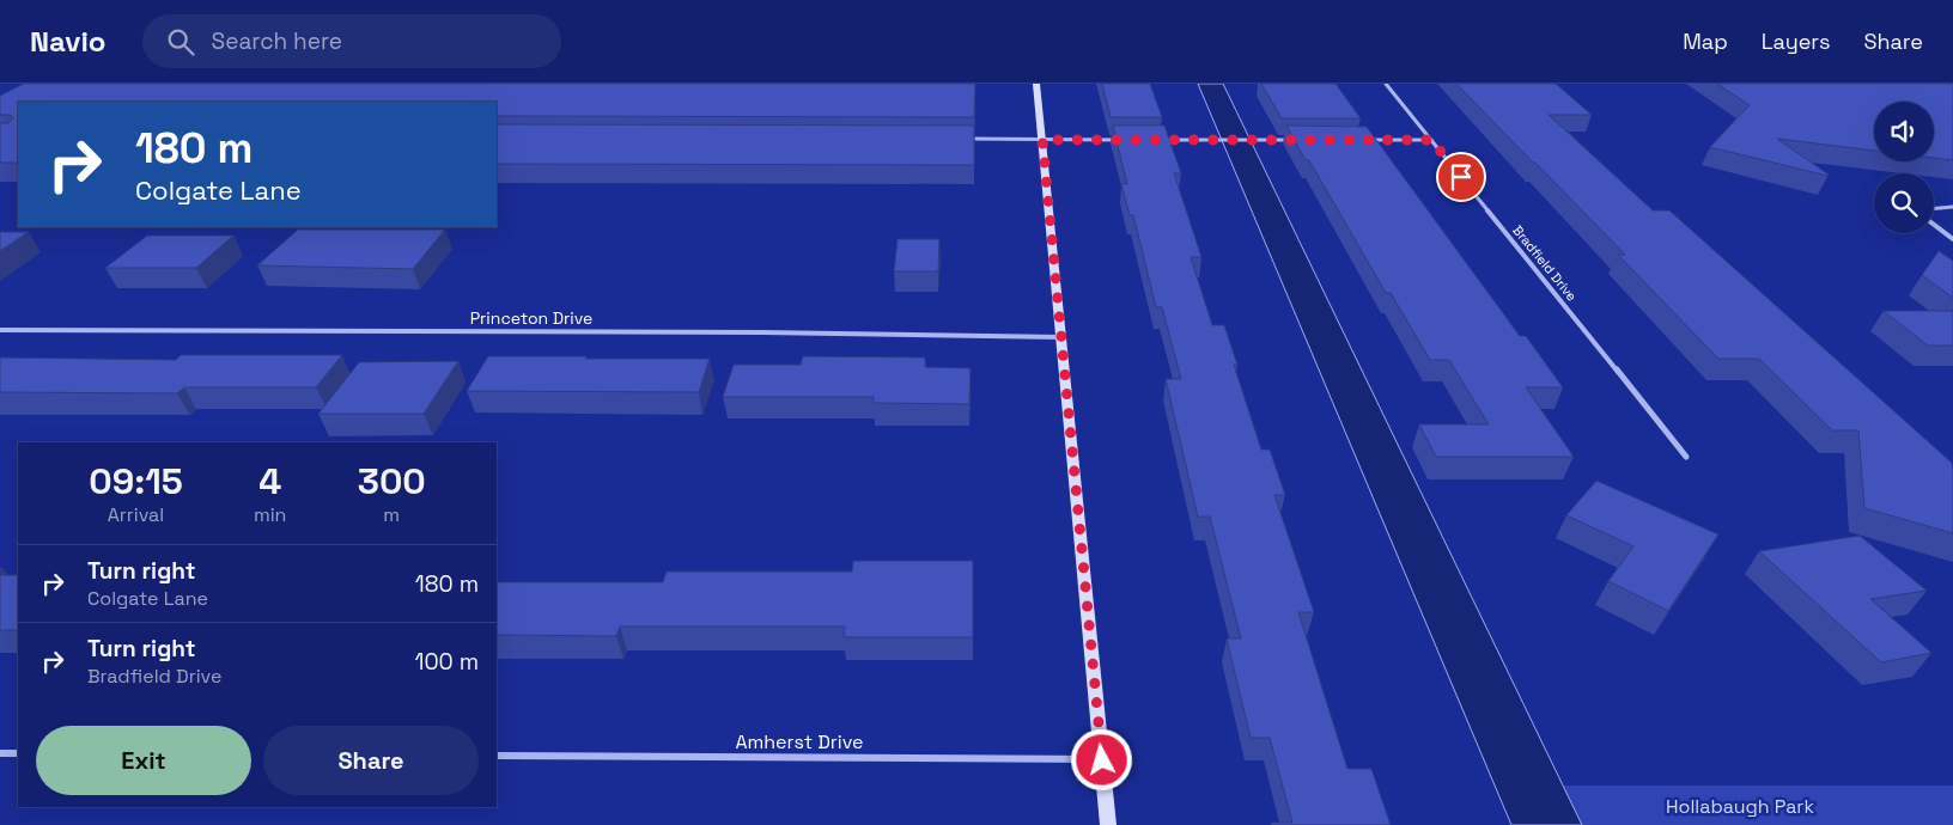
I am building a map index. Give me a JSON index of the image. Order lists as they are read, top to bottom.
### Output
{
  "streets": {
    "street": ["Bradfield Drive", "Princeton Drive", "Amherst Drive"]
  },
  "parks": ["Hollabaugh Park"],
  "page": {
    "header": "Navio",
    "search": "Search here",
    "nav": ["Map", "Layers", "Share"],
    "turn": ["180 m", "Colgate Lane"],
    "eta": [
      "09:15",
      "Arrival",
      "4",
      "min",
      "300",
      "m"
    ],
    "list": [
      {
        "name": "Turn right",
        "note": "Colgate Lane",
        "value": "180 m"
      },
      {
        "name": "Turn right",
        "note": "Bradfield Drive",
        "value": "100 m"
      }
    ],
    "buttons": ["Exit", "Share"]
  }
}
